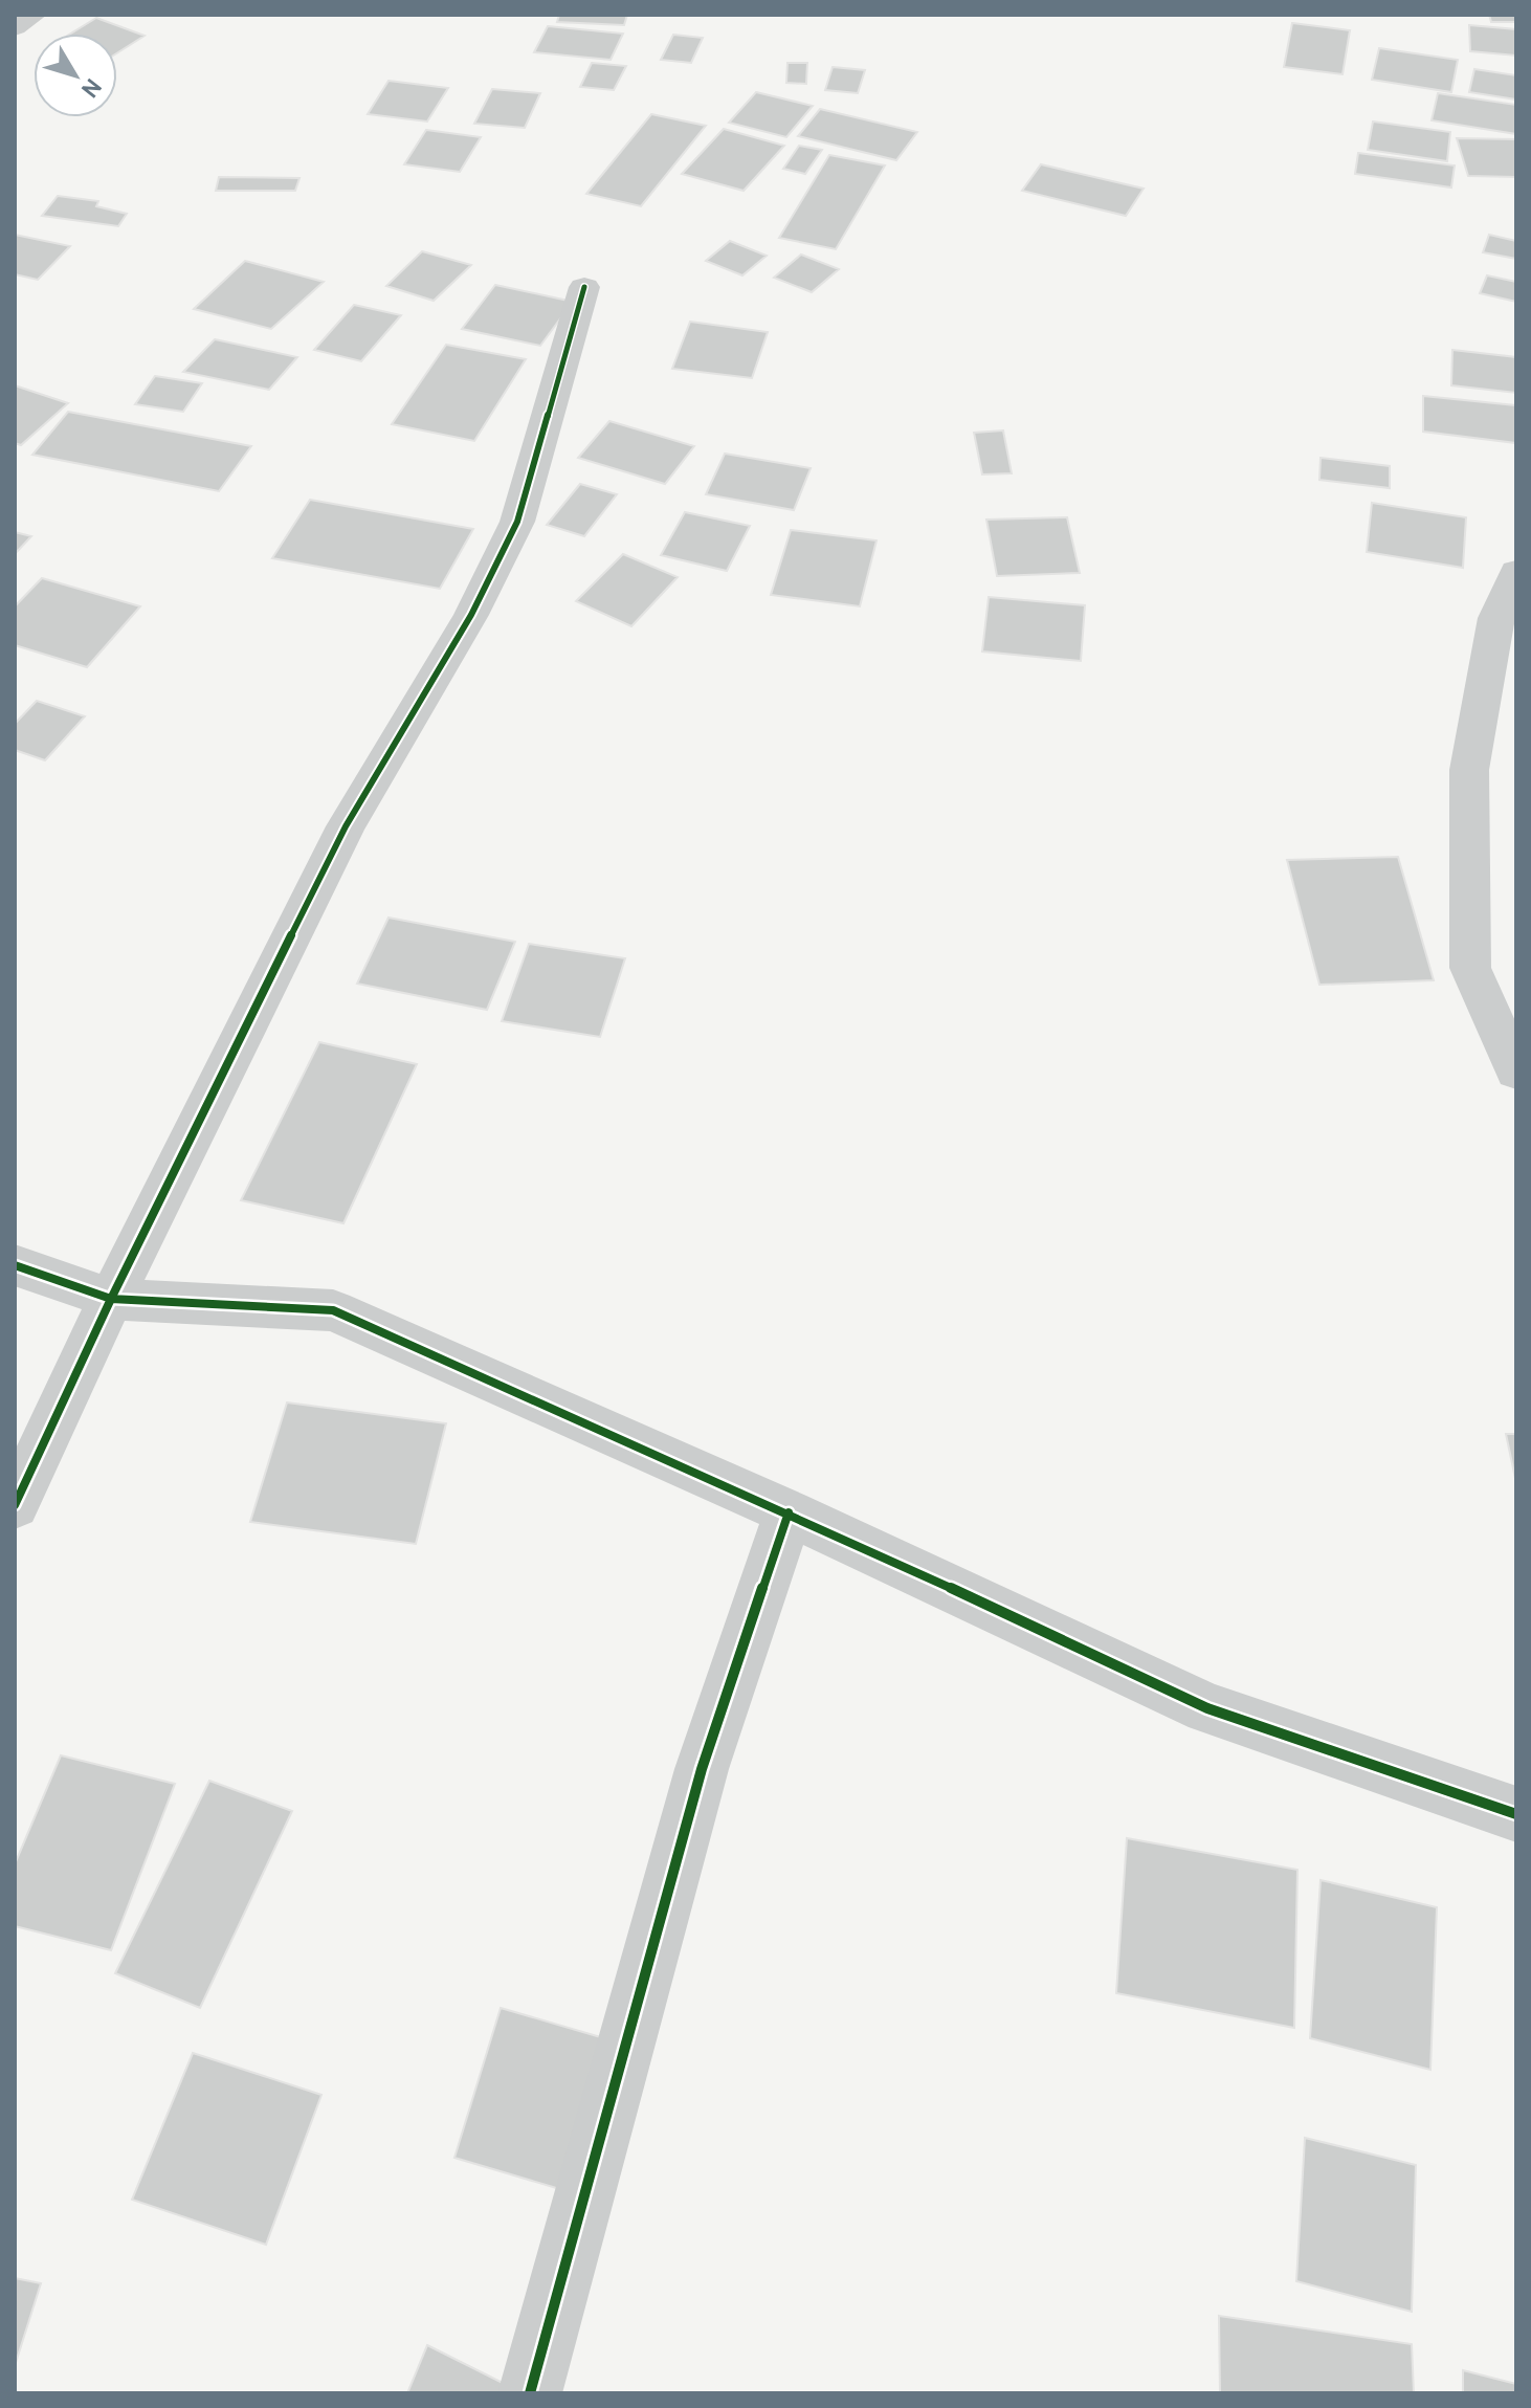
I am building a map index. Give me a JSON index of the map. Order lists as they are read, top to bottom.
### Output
{
  "north": "bottom right"
}
